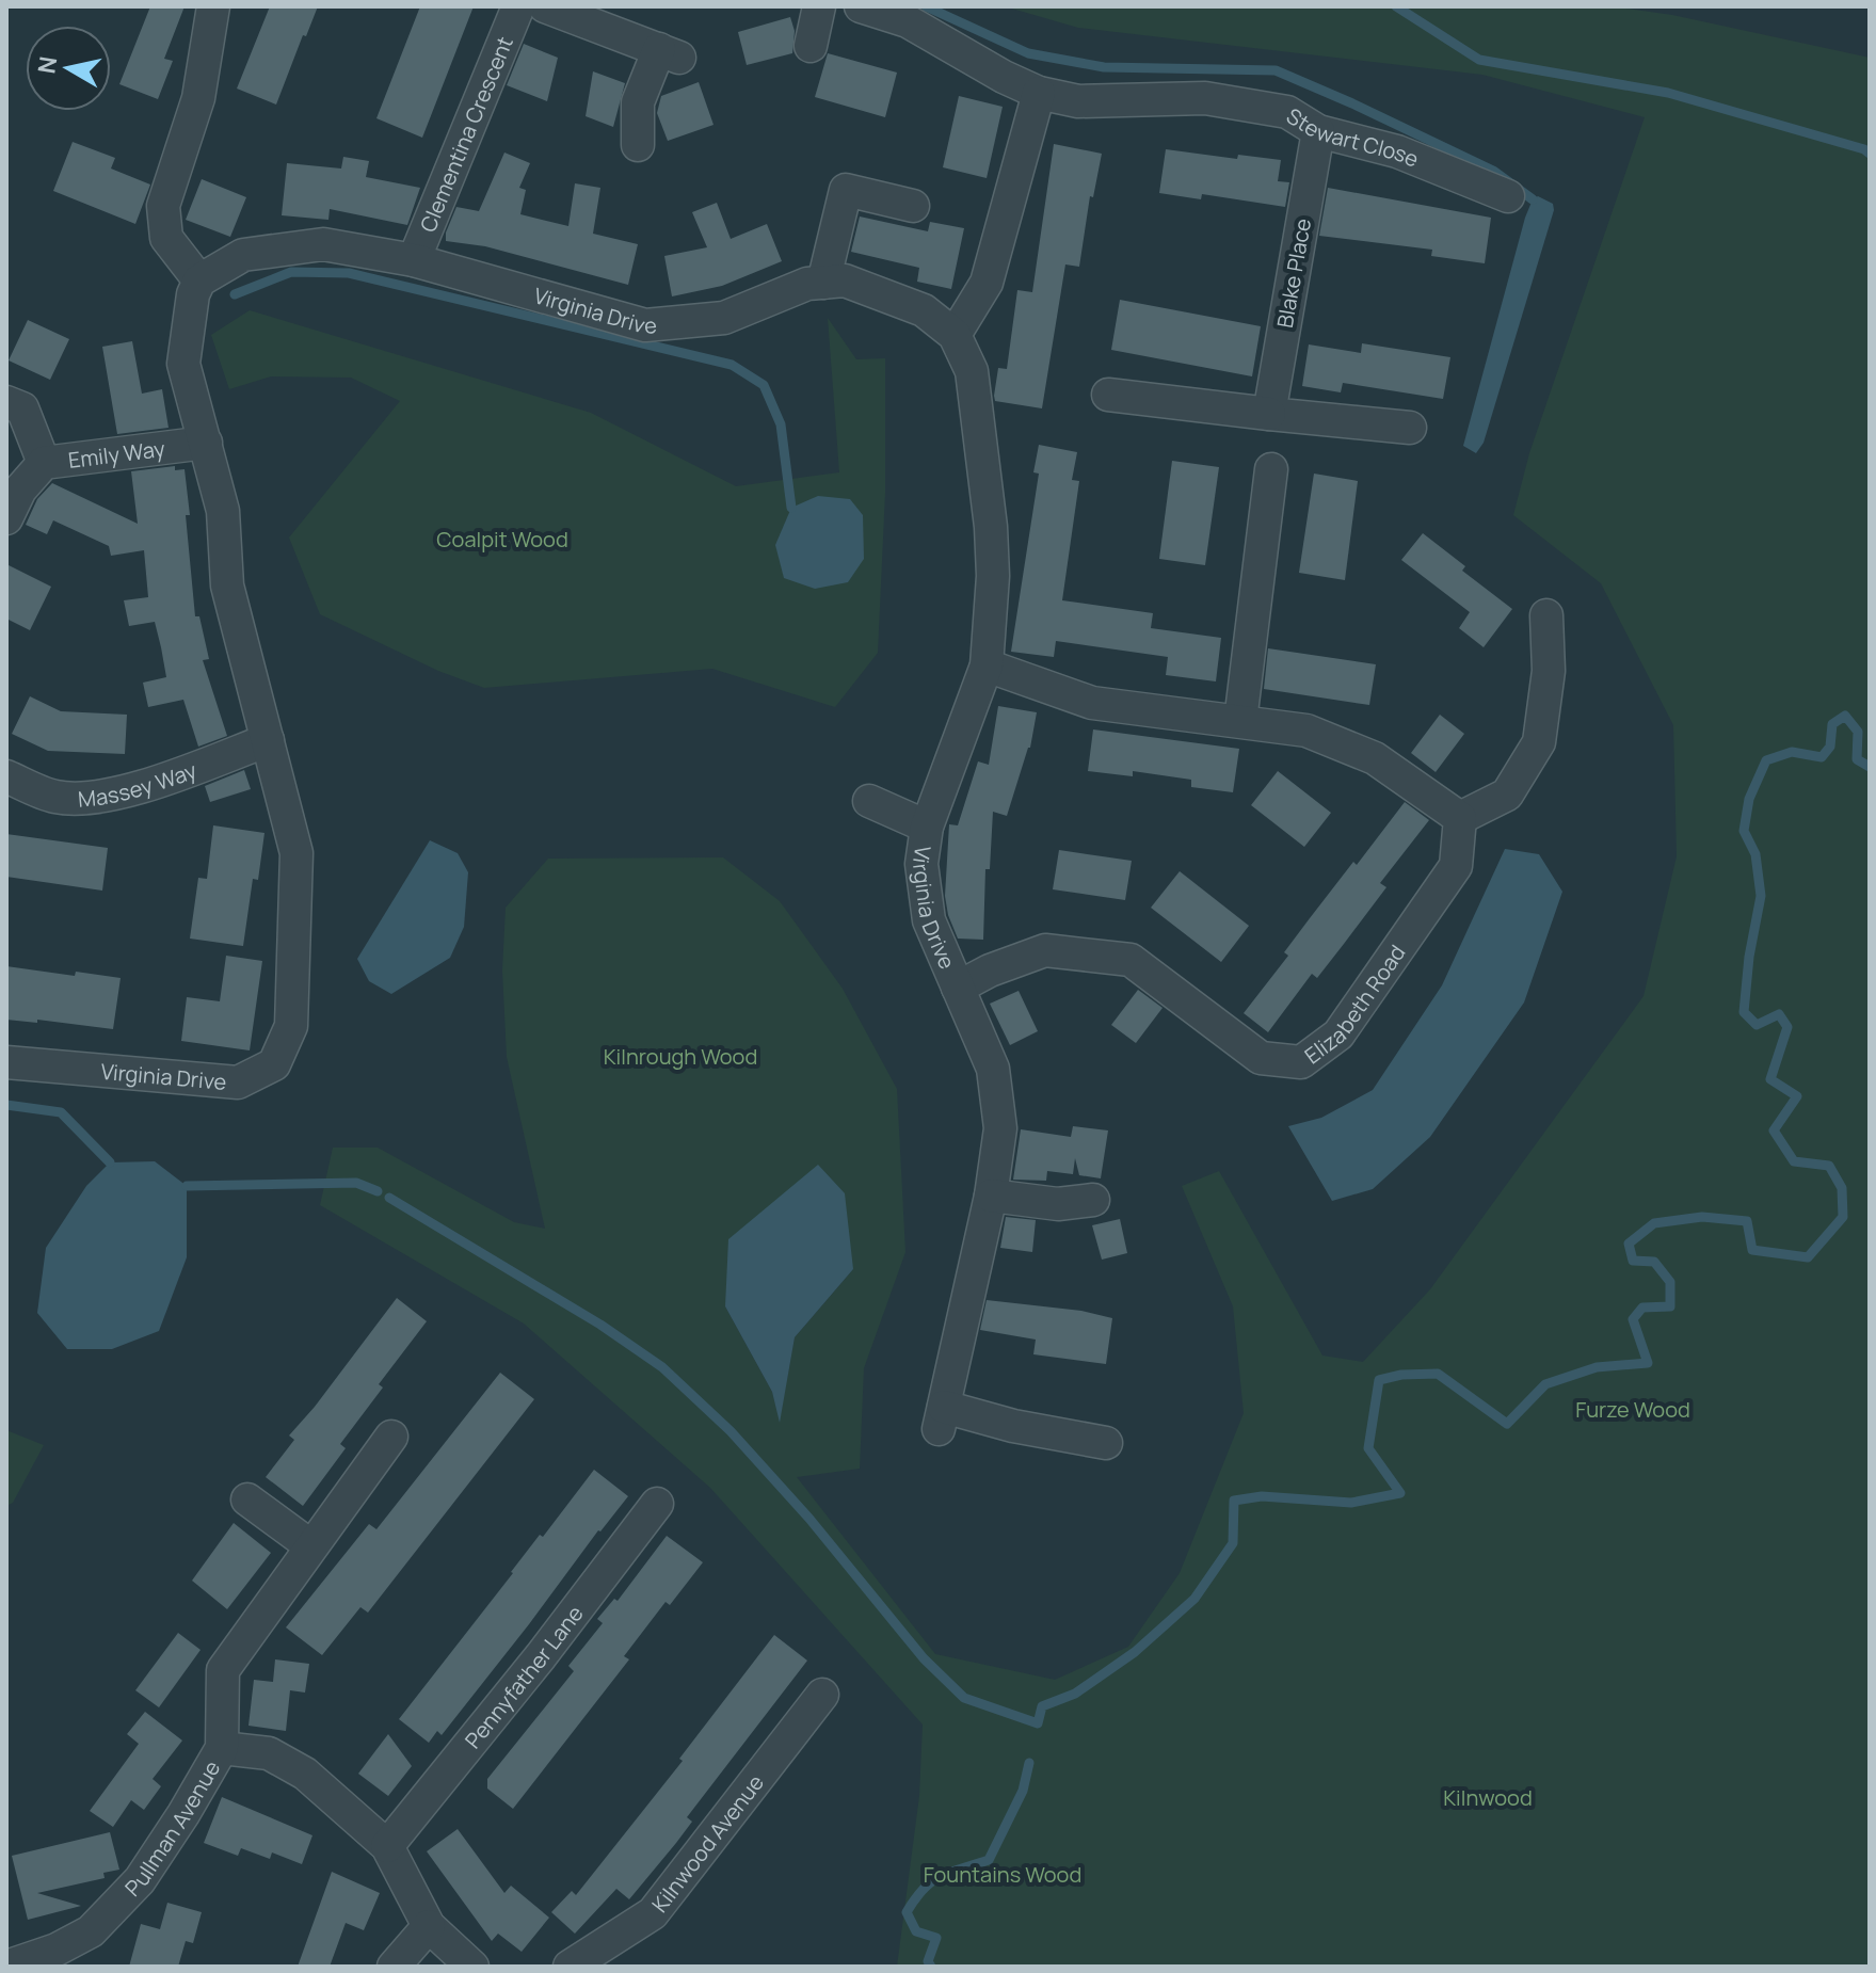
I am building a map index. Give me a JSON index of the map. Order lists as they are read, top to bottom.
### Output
{
  "streets": {
    "street": [
      "Clementina Crescent",
      "Stewart Close",
      "Blake Place",
      "Virginia Drive",
      "Emily Way",
      "Massey Way",
      "Elizabeth Road",
      "Pennyfather Lane",
      "Pullman Avenue",
      "Kilnwood Avenue"
    ]
  },
  "crossings": [
    ["Clementina Crescent", "Virginia Drive"],
    ["Stewart Close", "Blake Place"],
    ["Virginia Drive", "Emily Way"],
    ["Virginia Drive", "Massey Way"],
    ["Virginia Drive", "Elizabeth Road"]
  ],
  "parks": [
    "Coalpit Wood",
    "Kilnrough Wood",
    "Furze Wood",
    "Kilnwood",
    "Fountains Wood"
  ],
  "north": "left"
}
